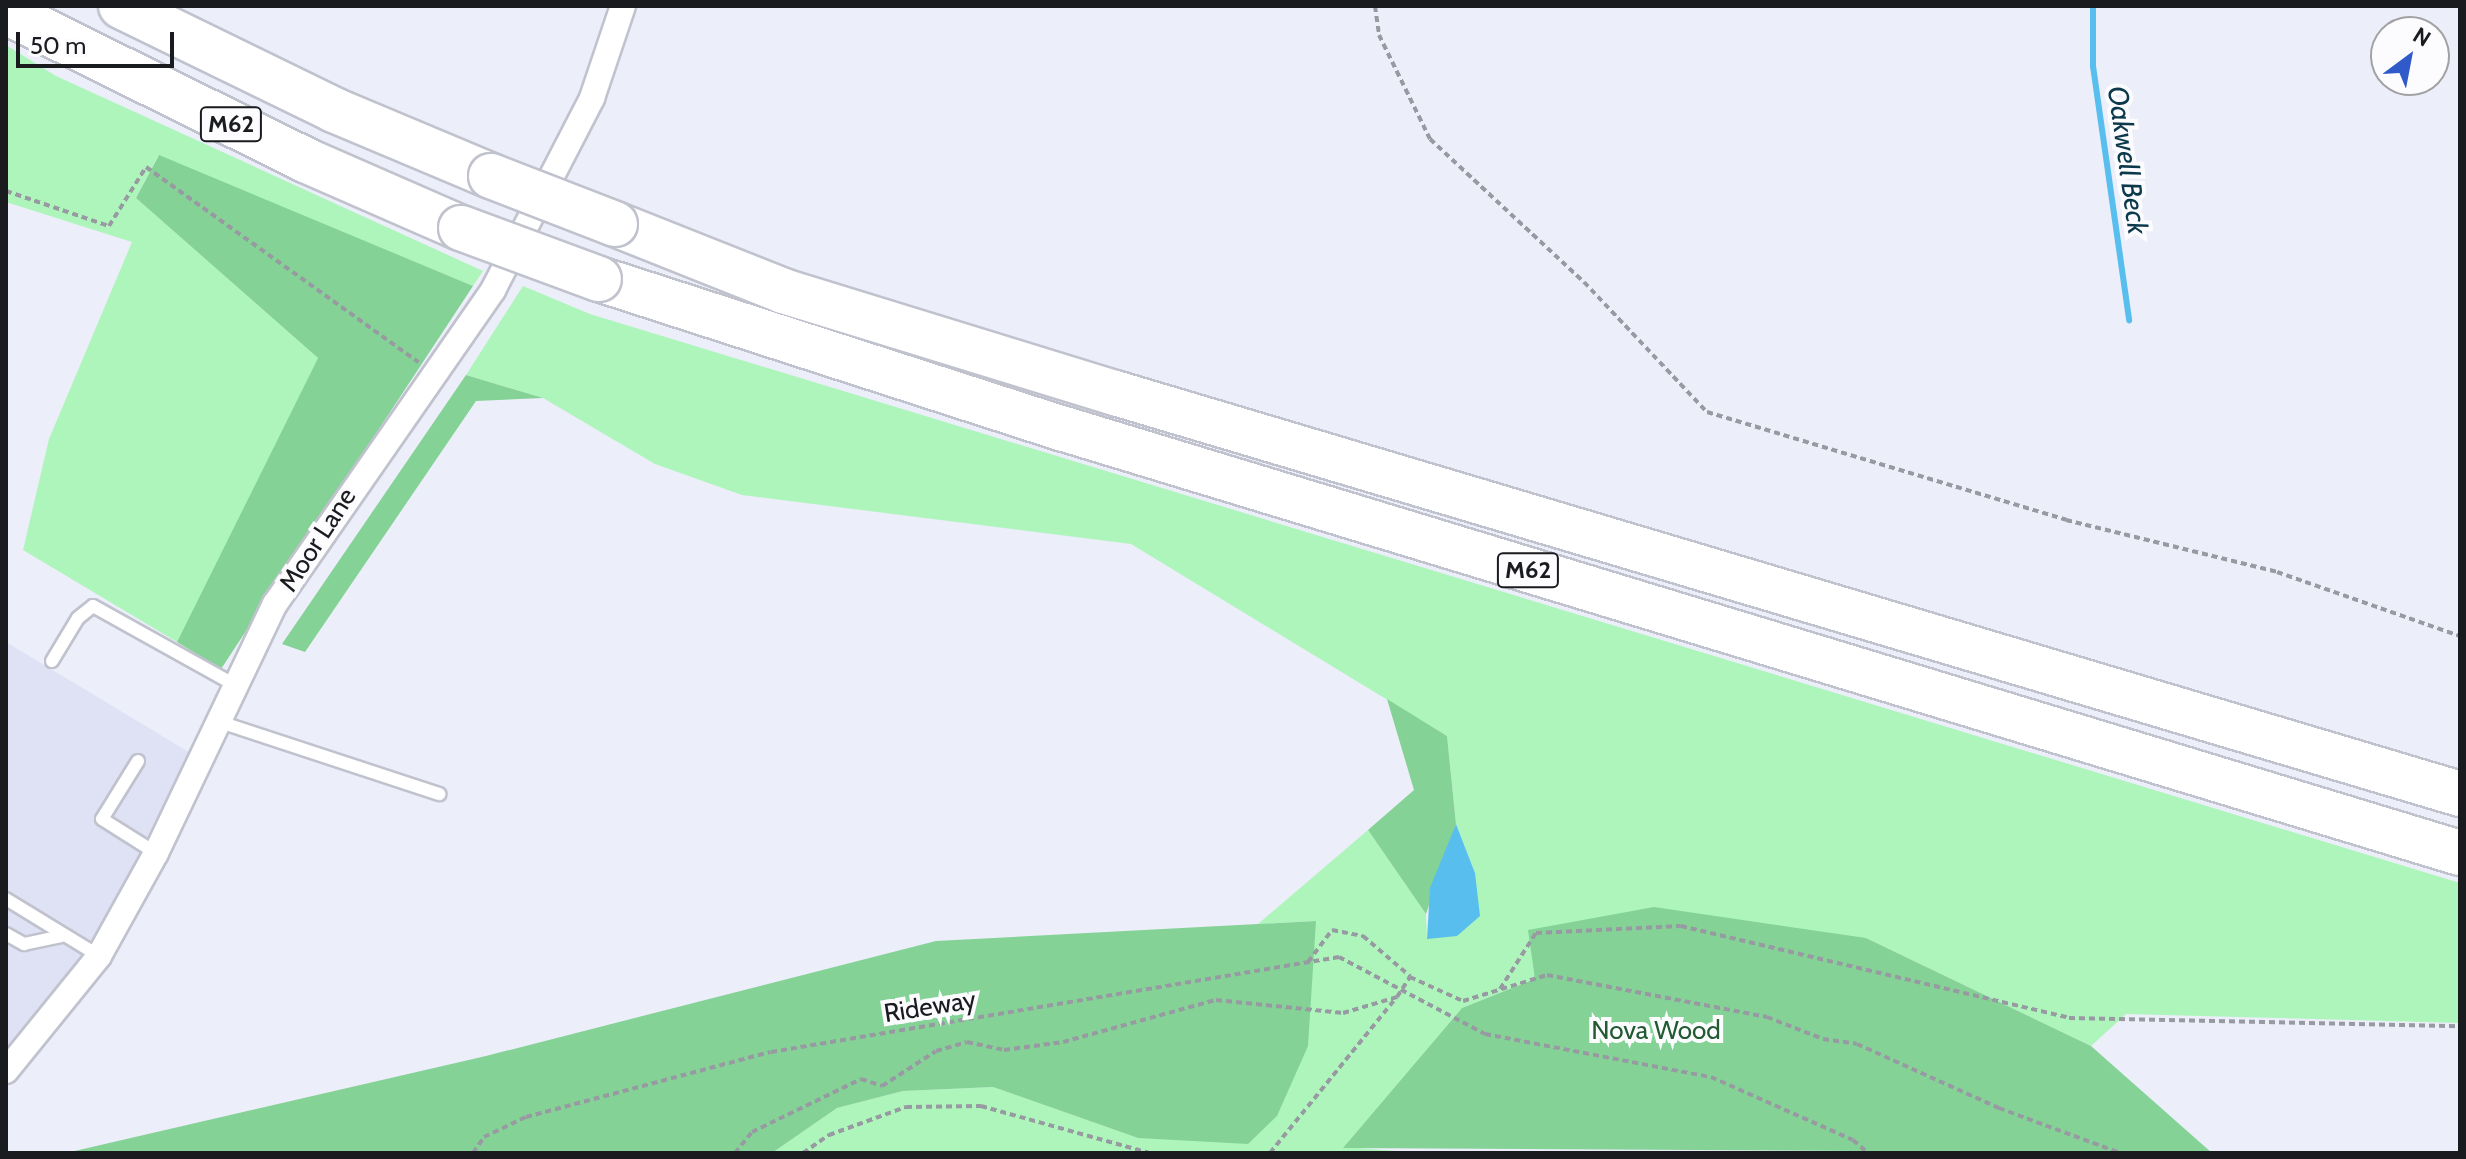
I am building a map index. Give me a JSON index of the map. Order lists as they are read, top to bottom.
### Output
{
  "streets": {
    "highway": ["M62"],
    "street": ["Moor Lane"],
    "path": ["Rideway"]
  },
  "water": ["Oakwell Beck"],
  "parks": ["Nova Wood"],
  "scale_bar": "50 m",
  "north": "top right"
}
